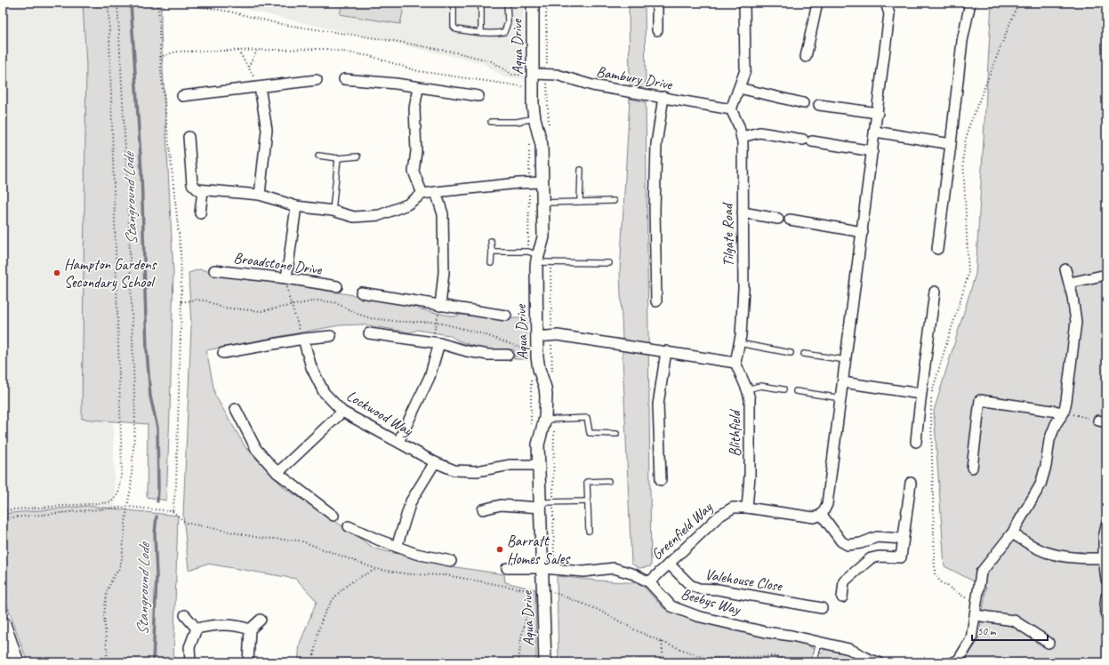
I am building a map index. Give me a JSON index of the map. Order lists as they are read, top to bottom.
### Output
{
  "streets": {
    "street": [
      "Aqua Drive",
      "Bambury Drive",
      "Tilgate Road",
      "Broadstone Drive",
      "Lockwood Way",
      "Blithfield",
      "Greenfield Way",
      "Valehouse Close",
      "Beebys Way"
    ]
  },
  "crossings": [
    ["Aqua Drive", "Bambury Drive"],
    ["Aqua Drive", "Lockwood Way"],
    ["Aqua Drive", "Beebys Way"],
    ["Bambury Drive", "Tilgate Road"],
    ["Tilgate Road", "Blithfield"],
    ["Blithfield", "Greenfield Way"],
    ["Greenfield Way", "Valehouse Close"],
    ["Greenfield Way", "Beebys Way"]
  ],
  "water": ["Stanground Lode"],
  "places": ["Hampton Gardens Secondary School", "Barratt Homes Sales"],
  "scale_bar": "50 m"
}
